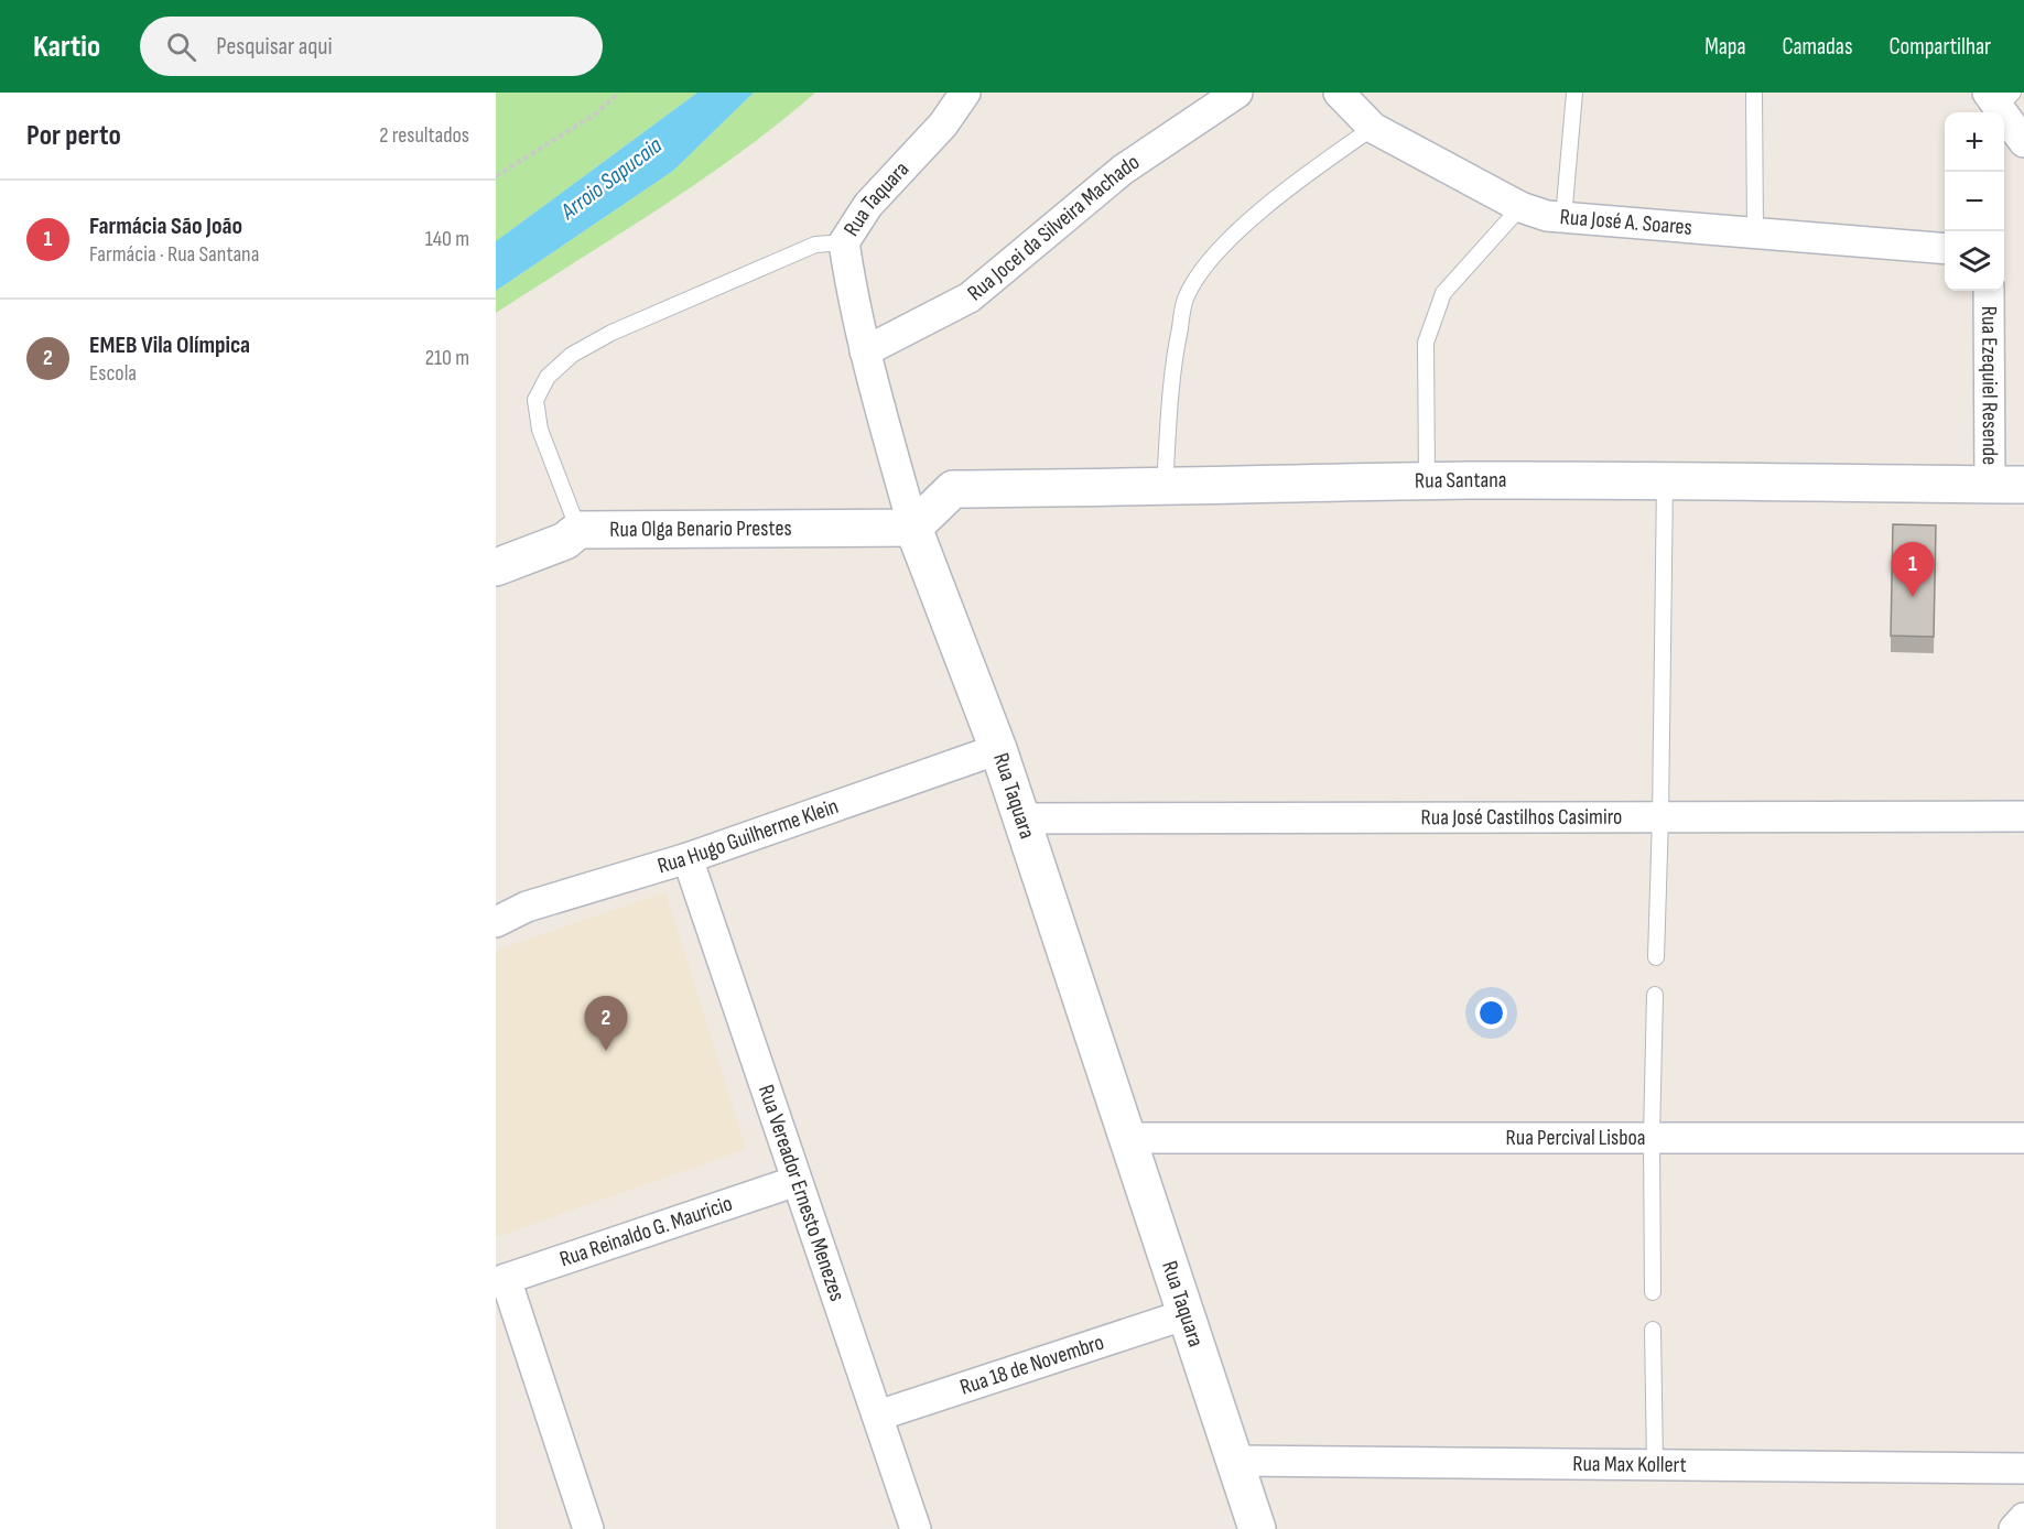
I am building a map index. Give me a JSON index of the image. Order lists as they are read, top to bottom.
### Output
{
  "streets": {
    "main road": ["Rua Taquara", "Rua Santana", "Rua Olga Benario Prestes"],
    "street": [
      "Rua José A. Soares",
      "Rua Jocei da Silveira Machado",
      "Rua Ezequiel Resende",
      "Rua José Castilhos Casimiro",
      "Rua Hugo Guilherme Klein",
      "Rua Percival Lisboa",
      "Rua Vereador Ernesto Menezes",
      "Rua Reinaldo G. Mauricio",
      "Rua 18 de Novembro",
      "Rua Max Kollert"
    ]
  },
  "crossings": [
    ["Rua Taquara", "Rua Jocei da Silveira Machado"],
    ["Rua Taquara", "Rua Santana"],
    ["Rua Taquara", "Rua Olga Benario Prestes"],
    ["Rua Taquara", "Rua José Castilhos Casimiro"],
    ["Rua Taquara", "Rua Hugo Guilherme Klein"],
    ["Rua Taquara", "Rua Percival Lisboa"],
    ["Rua Taquara", "Rua 18 de Novembro"],
    ["Rua Taquara", "Rua Max Kollert"],
    ["Rua Ezequiel Resende", "Rua Santana"],
    ["Rua Santana", "Rua Olga Benario Prestes"],
    ["Rua Hugo Guilherme Klein", "Rua Vereador Ernesto Menezes"],
    ["Rua Vereador Ernesto Menezes", "Rua Reinaldo G. Mauricio"],
    ["Rua Vereador Ernesto Menezes", "Rua 18 de Novembro"]
  ],
  "water": ["Arroio Sapucaia"],
  "page": {
    "header": "Kartio",
    "search": "Pesquisar aqui",
    "nav": ["Mapa", "Camadas", "Compartilhar"],
    "heading": ["Por perto", "2 resultados"],
    "map_buttons": ["+", "−"],
    "list": [
      {
        "mark": "1",
        "name": "Farmácia São João",
        "note": "Farmácia · Rua Santana",
        "value": "140 m"
      },
      {
        "mark": "2",
        "name": "EMEB Vila Olímpica",
        "note": "Escola",
        "value": "210 m"
      }
    ],
    "pins": ["1", "2"]
  }
}
